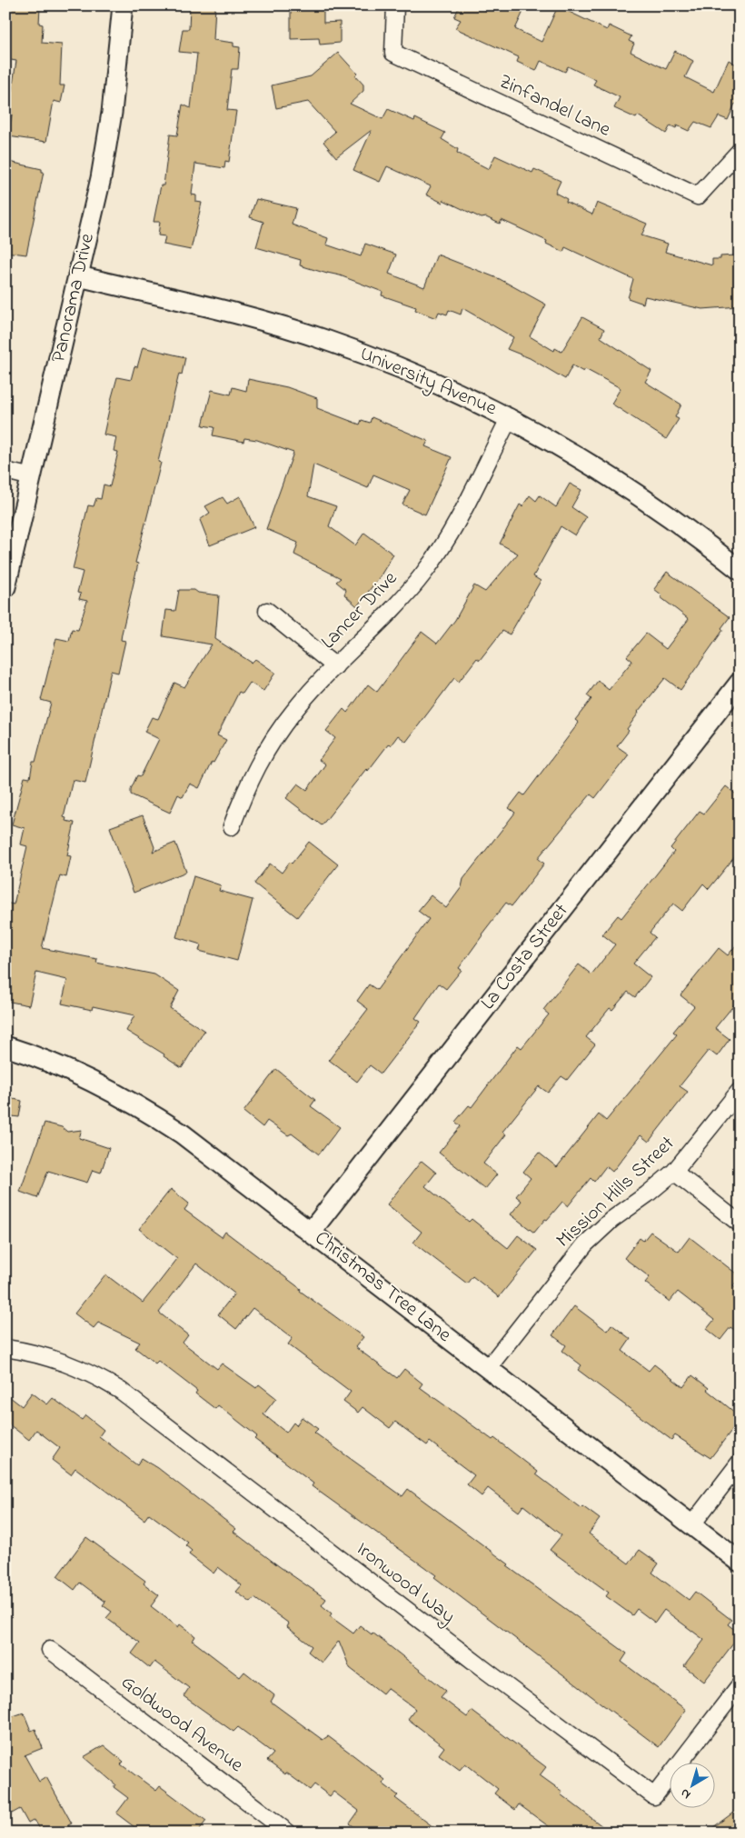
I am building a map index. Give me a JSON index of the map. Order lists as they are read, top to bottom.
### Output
{
  "streets": {
    "street": [
      "Zinfandel Lane",
      "Panorama Drive",
      "University Avenue",
      "Lancer Drive",
      "La Costa Street",
      "Mission Hills Street",
      "Christmas Tree Lane",
      "Ironwood Way",
      "Goldwood Avenue"
    ]
  },
  "crossings": [
    ["Panorama Drive", "University Avenue"],
    ["University Avenue", "Lancer Drive"],
    ["La Costa Street", "Christmas Tree Lane"],
    ["Mission Hills Street", "Christmas Tree Lane"]
  ],
  "north": "bottom left"
}
